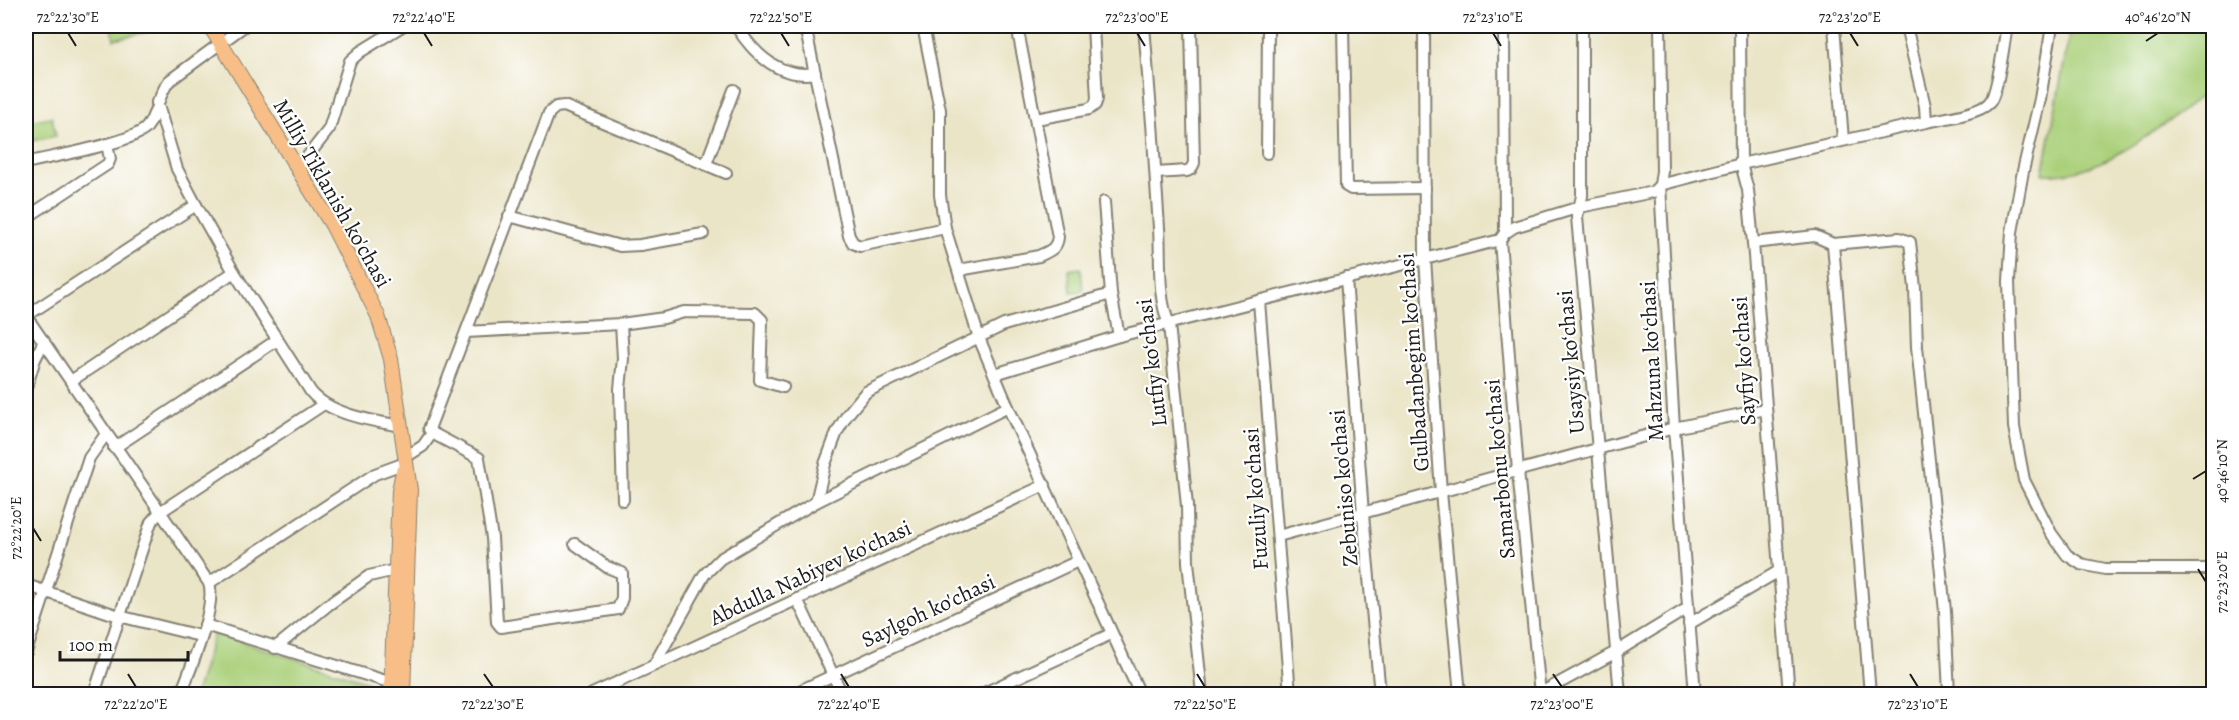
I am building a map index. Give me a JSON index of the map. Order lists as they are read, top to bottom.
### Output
{
  "streets": {
    "main road": ["Milliy Tiklanish ko'chasi"],
    "street": [
      "Mahzuna koʻchasi",
      "Sayfiy koʻchasi",
      "Gulbadanbegim koʻchasi",
      "Usaysiy koʻchasi",
      "Lutfiy koʻchasi",
      "Samarbonu koʻchasi",
      "Zebuniso ko'chasi",
      "Fuzuliy koʻchasi",
      "Abdulla Nabiyev ko'chasi",
      "Saylgoh ko'chasi"
    ]
  },
  "scale_bar": "100 m",
  "coordinates": [
    "72°22'30\"E",
    "72°22'40\"E",
    "72°22'50\"E",
    "72°23'00\"E",
    "72°23'10\"E",
    "72°23'20\"E",
    "40°46'20\"N",
    "40°46'10\"N",
    "72°22'20\"E"
  ]
}
